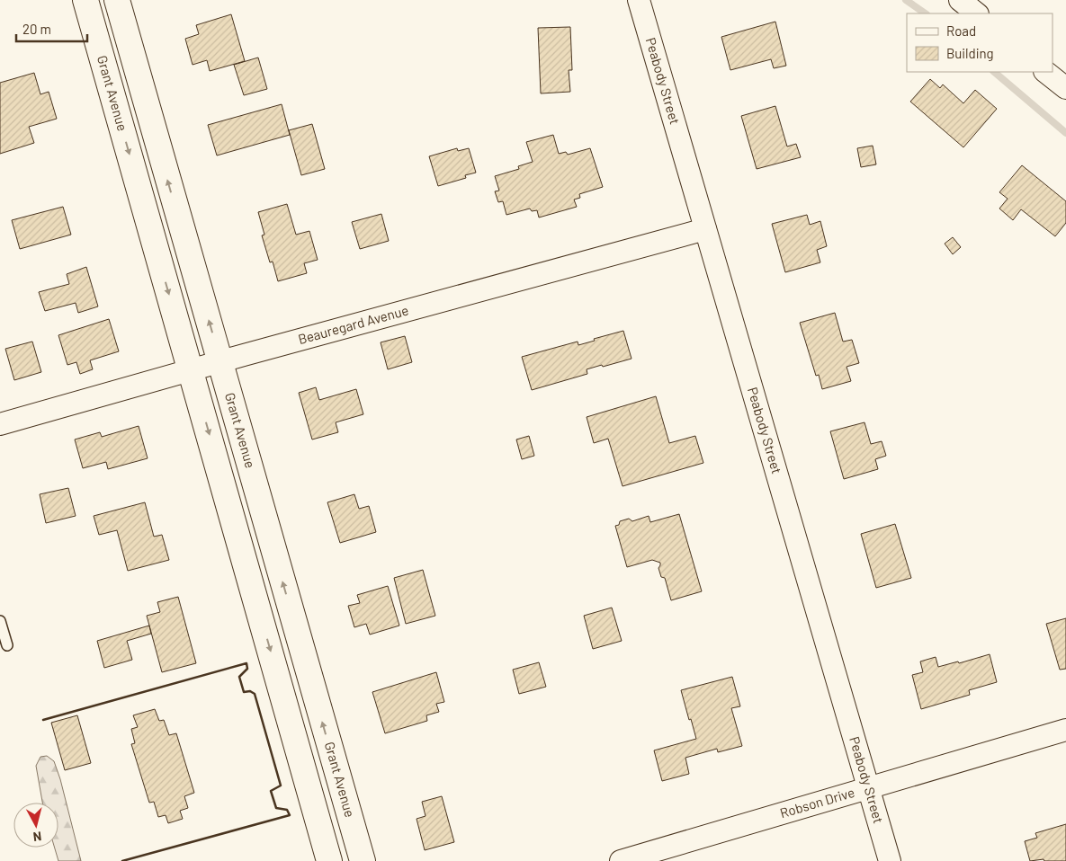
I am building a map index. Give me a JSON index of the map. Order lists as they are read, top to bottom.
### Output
{
  "streets": {
    "main road": ["Grant Avenue"],
    "street": ["Peabody Street", "Beauregard Avenue", "Robson Drive"]
  },
  "crossings": [
    ["Peabody Street", "Beauregard Avenue"],
    ["Peabody Street", "Robson Drive"],
    ["Grant Avenue", "Beauregard Avenue"]
  ],
  "legend": ["Road", "Building"],
  "scale_bar": "20 m",
  "north": "bottom"
}
